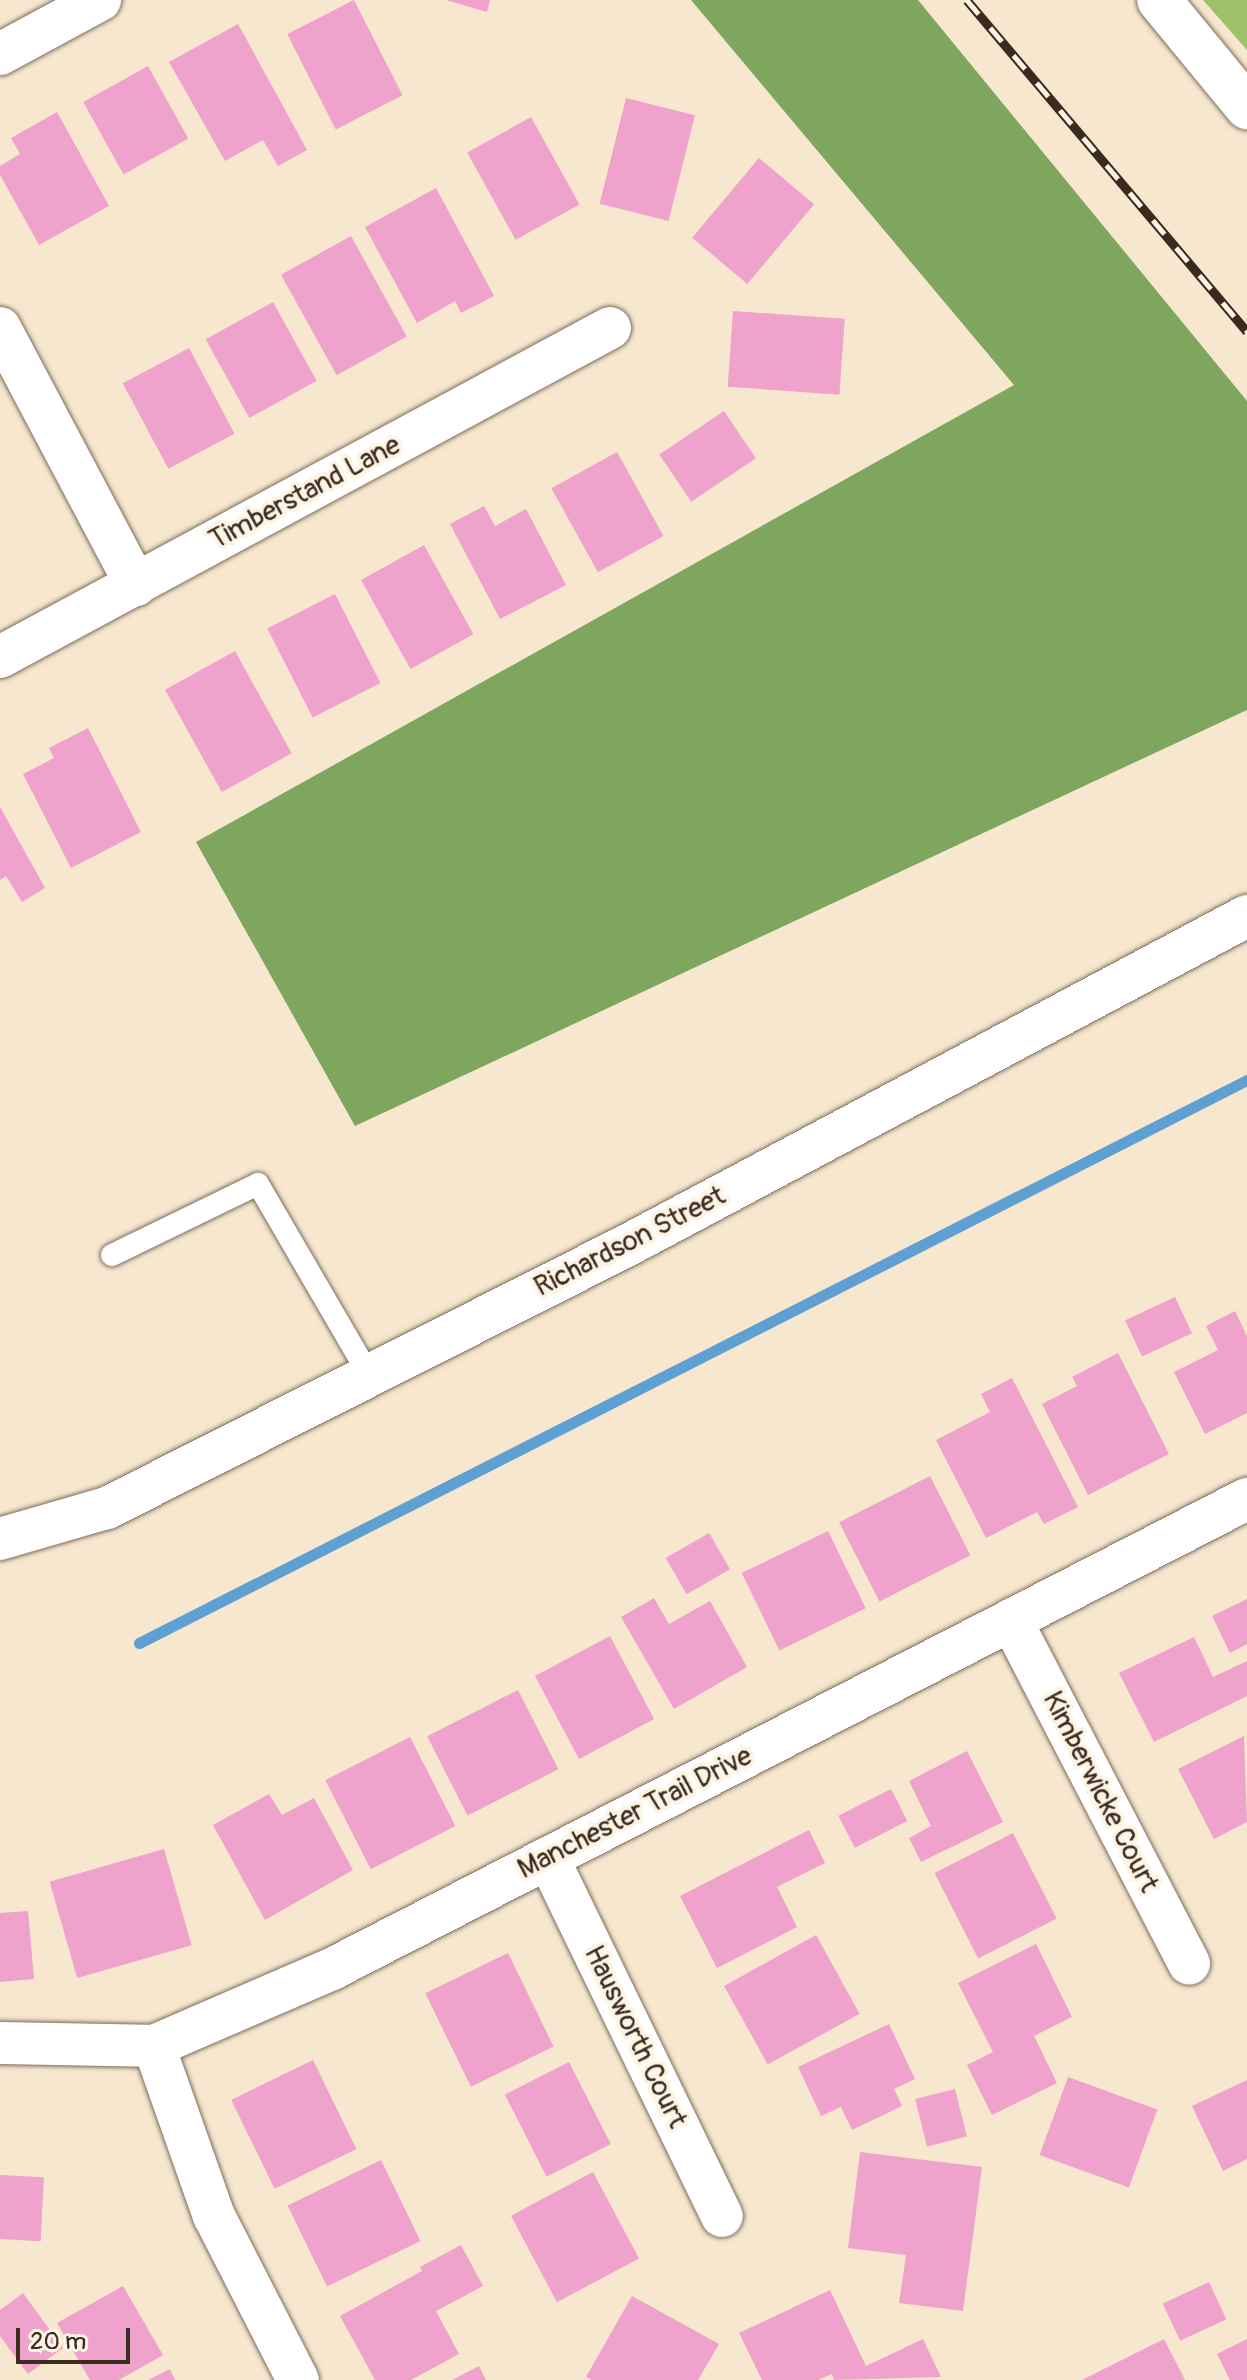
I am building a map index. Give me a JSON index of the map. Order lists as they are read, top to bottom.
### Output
{
  "streets": {
    "street": [
      "Timberstand Lane",
      "Richardson Street",
      "Kimberwicke Court",
      "Manchester Trail Drive",
      "Hausworth Court"
    ]
  },
  "crossings": [
    ["Kimberwicke Court", "Manchester Trail Drive"],
    ["Manchester Trail Drive", "Hausworth Court"]
  ],
  "scale_bar": "20 m"
}
